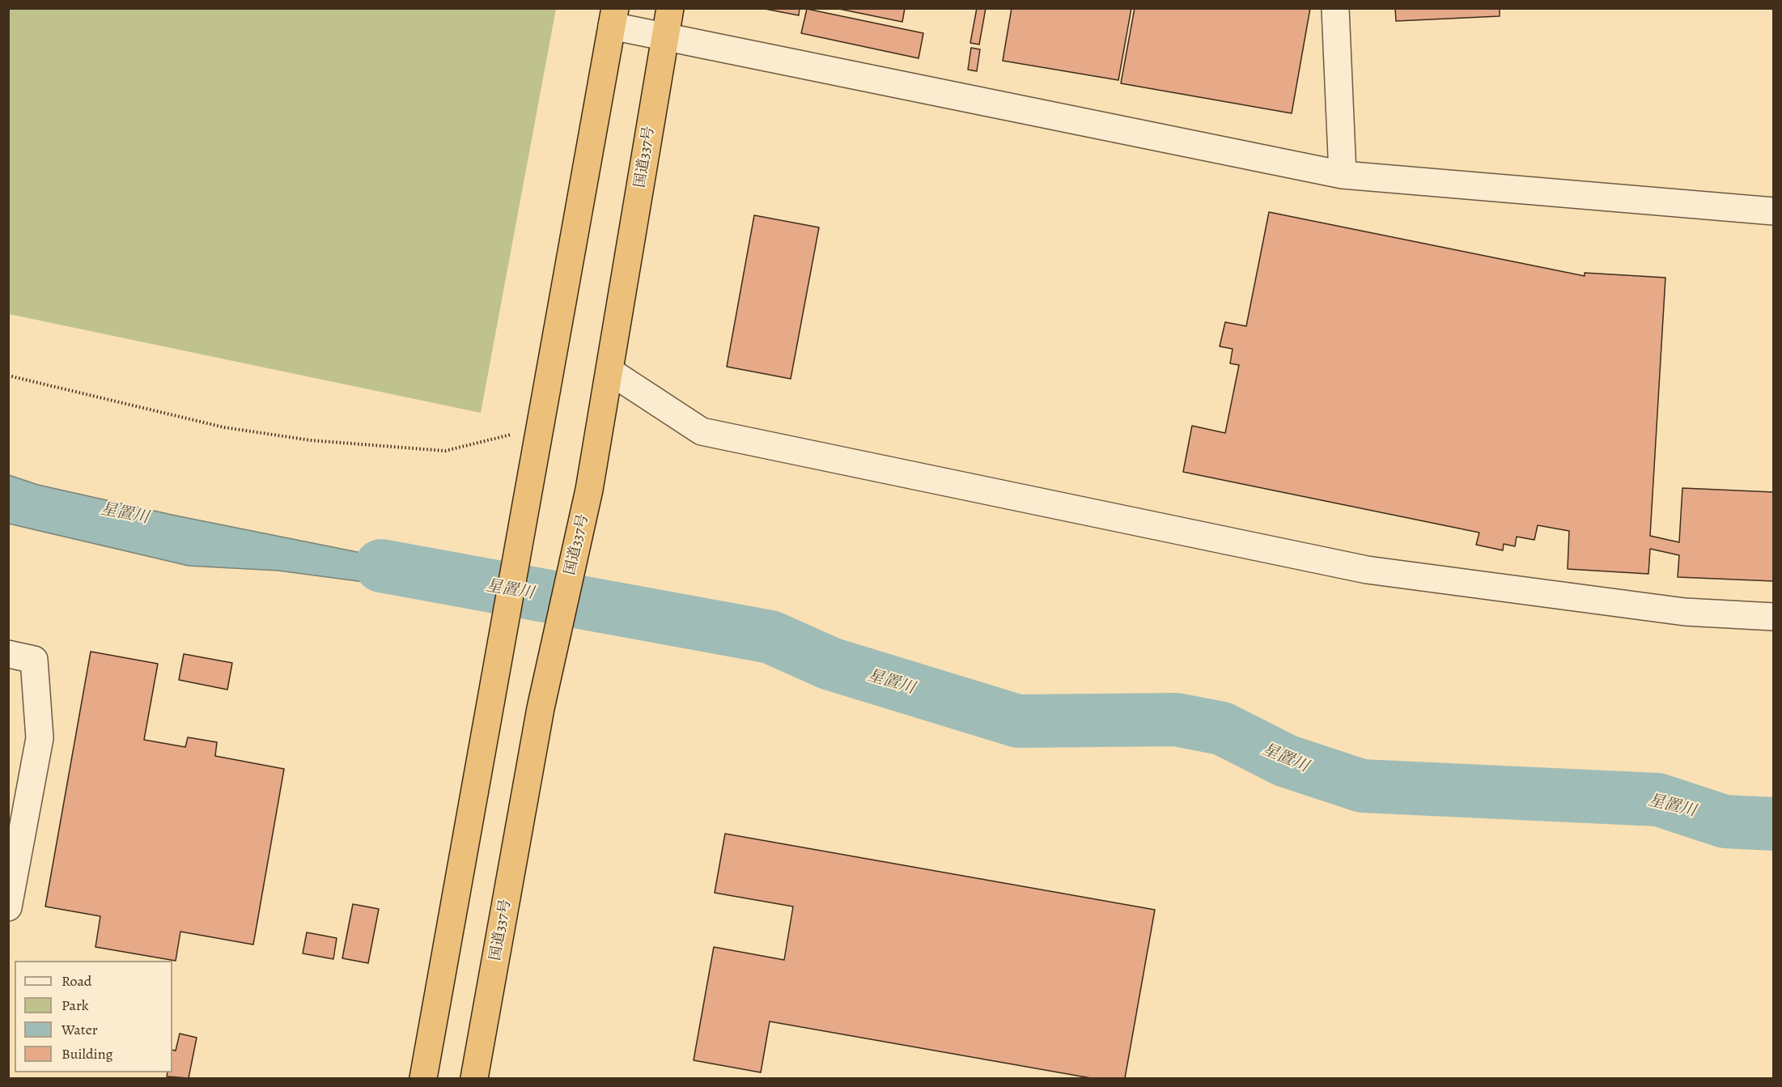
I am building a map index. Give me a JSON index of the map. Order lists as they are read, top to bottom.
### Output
{
  "streets": {
    "highway": ["国道337号"]
  },
  "water": ["星置川"],
  "legend": [
    "Road",
    "Park",
    "Water",
    "Building"
  ]
}
